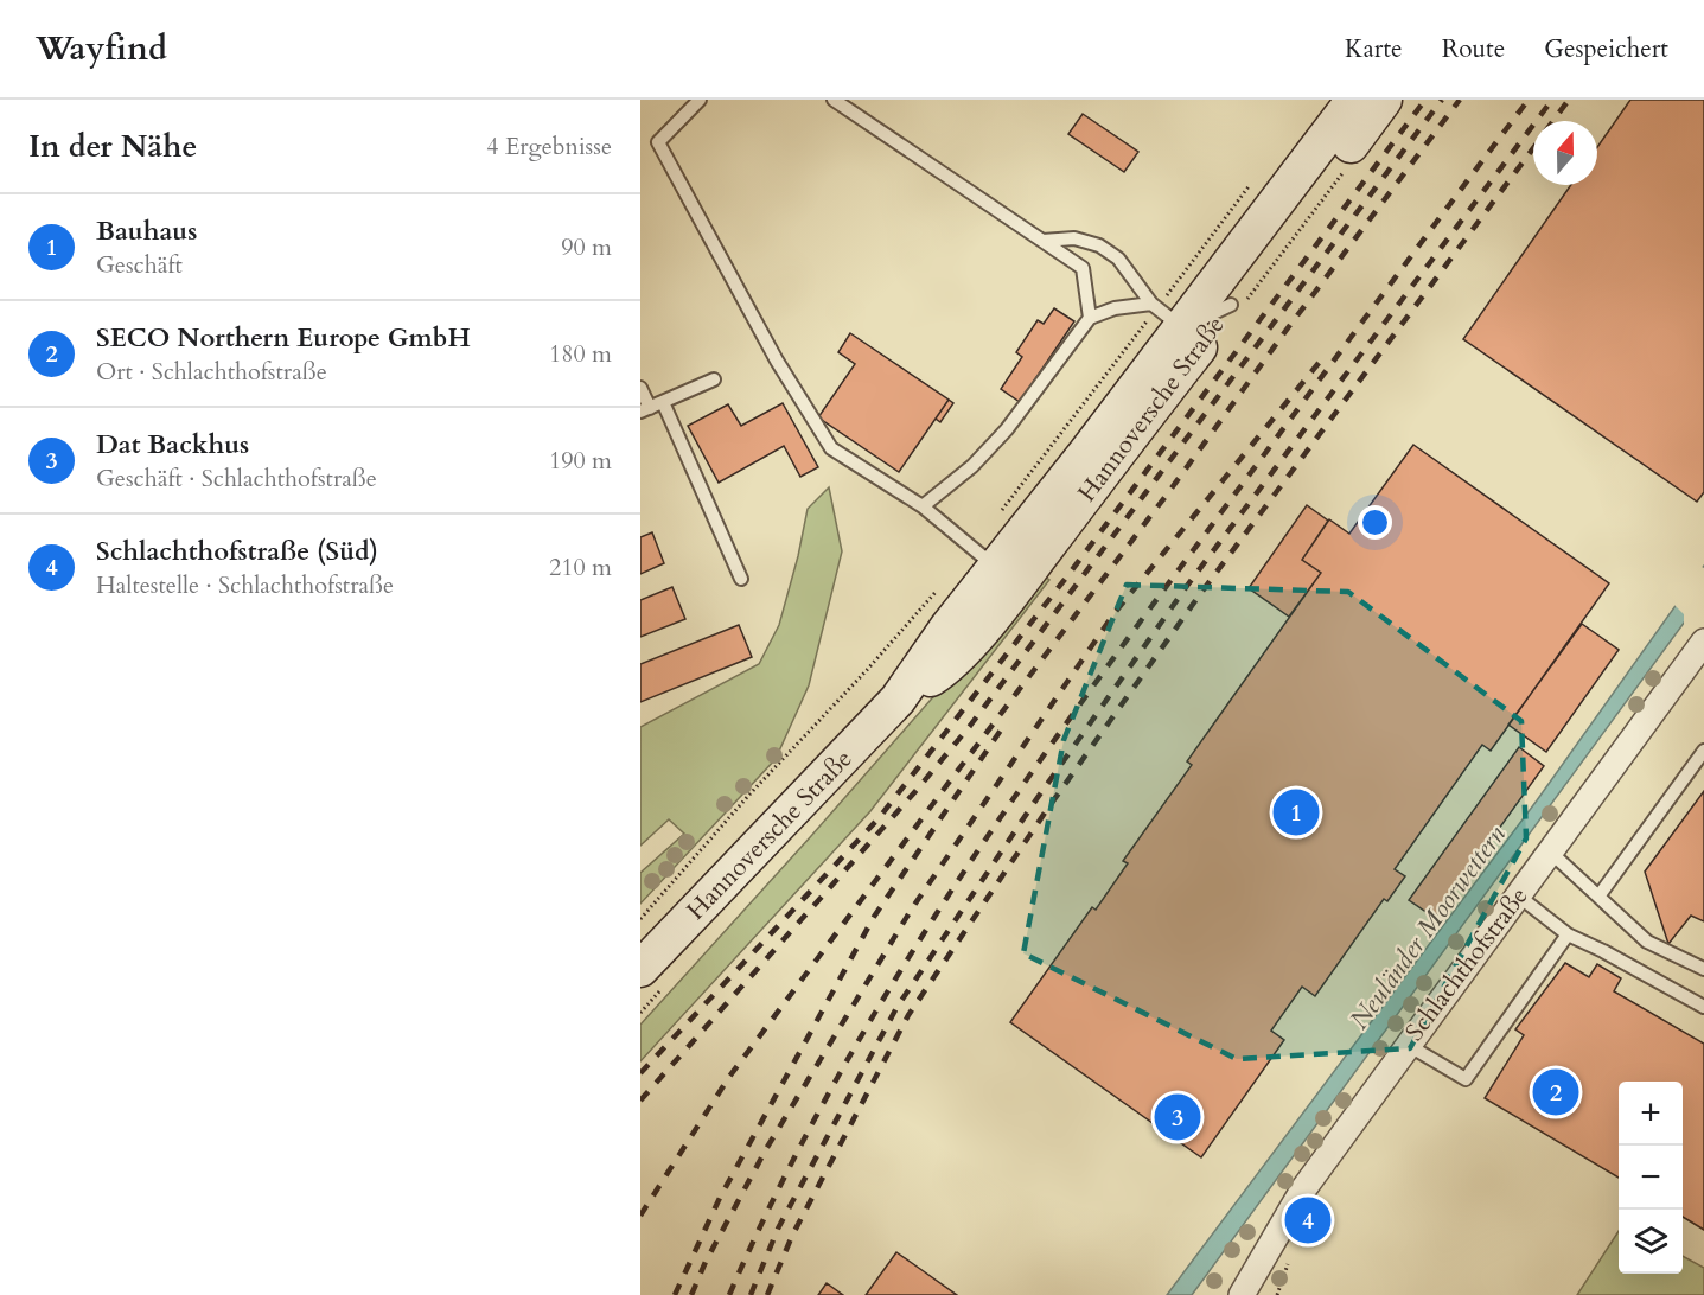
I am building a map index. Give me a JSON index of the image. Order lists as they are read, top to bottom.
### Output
{
  "streets": {
    "main road": ["Hannoversche Straße"],
    "street": ["Schlachthofstraße"]
  },
  "water": ["Neuländer Moorwettern"],
  "north": "top",
  "page": {
    "header": "Wayfind",
    "nav": ["Karte", "Route", "Gespeichert"],
    "heading": ["In der Nähe", "4 Ergebnisse"],
    "list": [
      {
        "mark": "1",
        "name": "Bauhaus",
        "note": "Geschäft",
        "value": "90 m"
      },
      {
        "mark": "2",
        "name": "SECO Northern Europe GmbH",
        "note": "Ort · Schlachthofstraße",
        "value": "180 m"
      },
      {
        "mark": "3",
        "name": "Dat Backhus",
        "note": "Geschäft · Schlachthofstraße",
        "value": "190 m"
      },
      {
        "mark": "4",
        "name": "Schlachthofstraße (Süd)",
        "note": "Haltestelle · Schlachthofstraße",
        "value": "210 m"
      }
    ],
    "pins": [
      "1",
      "2",
      "3",
      "4"
    ],
    "map_buttons": ["+", "−"]
  }
}
